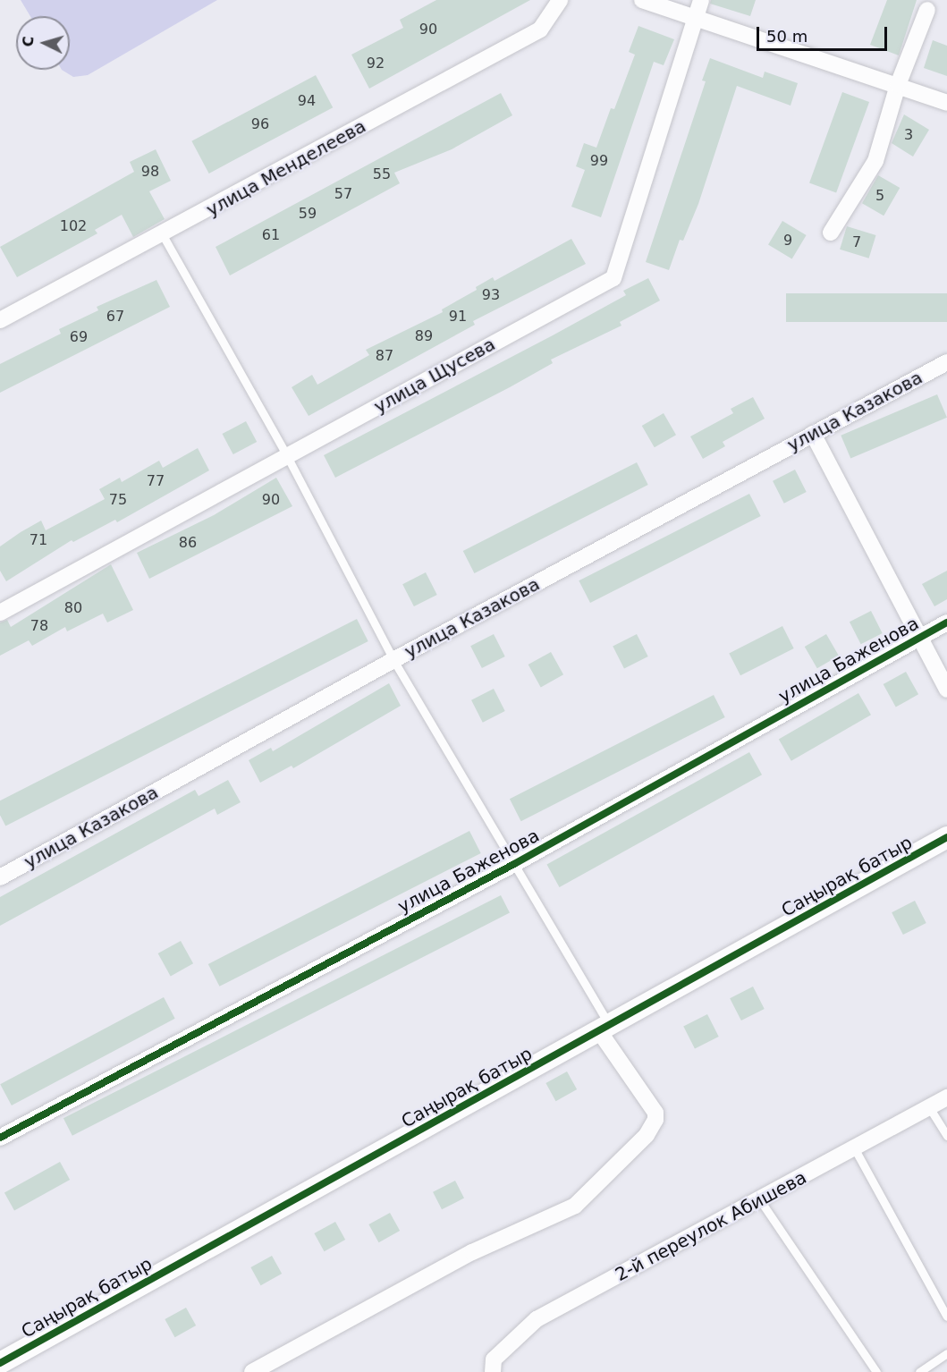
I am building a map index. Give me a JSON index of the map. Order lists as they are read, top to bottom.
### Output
{
  "streets": {
    "street": [
      "улица Менделеева",
      "улица Щусева",
      "улица Казакова",
      "улица Баженова",
      "Саңырақ батыр",
      "2-й переулок Абишева"
    ]
  },
  "house_numbers": [
    "90",
    "92",
    "94",
    "96",
    "3",
    "99",
    "98",
    "55",
    "57",
    "5",
    "59",
    "102",
    "61",
    "9",
    "7",
    "93",
    "67",
    "91",
    "89",
    "69",
    "87",
    "77",
    "75",
    "90",
    "71",
    "86",
    "80",
    "78"
  ],
  "scale_bar": "50 m",
  "north": "left"
}
